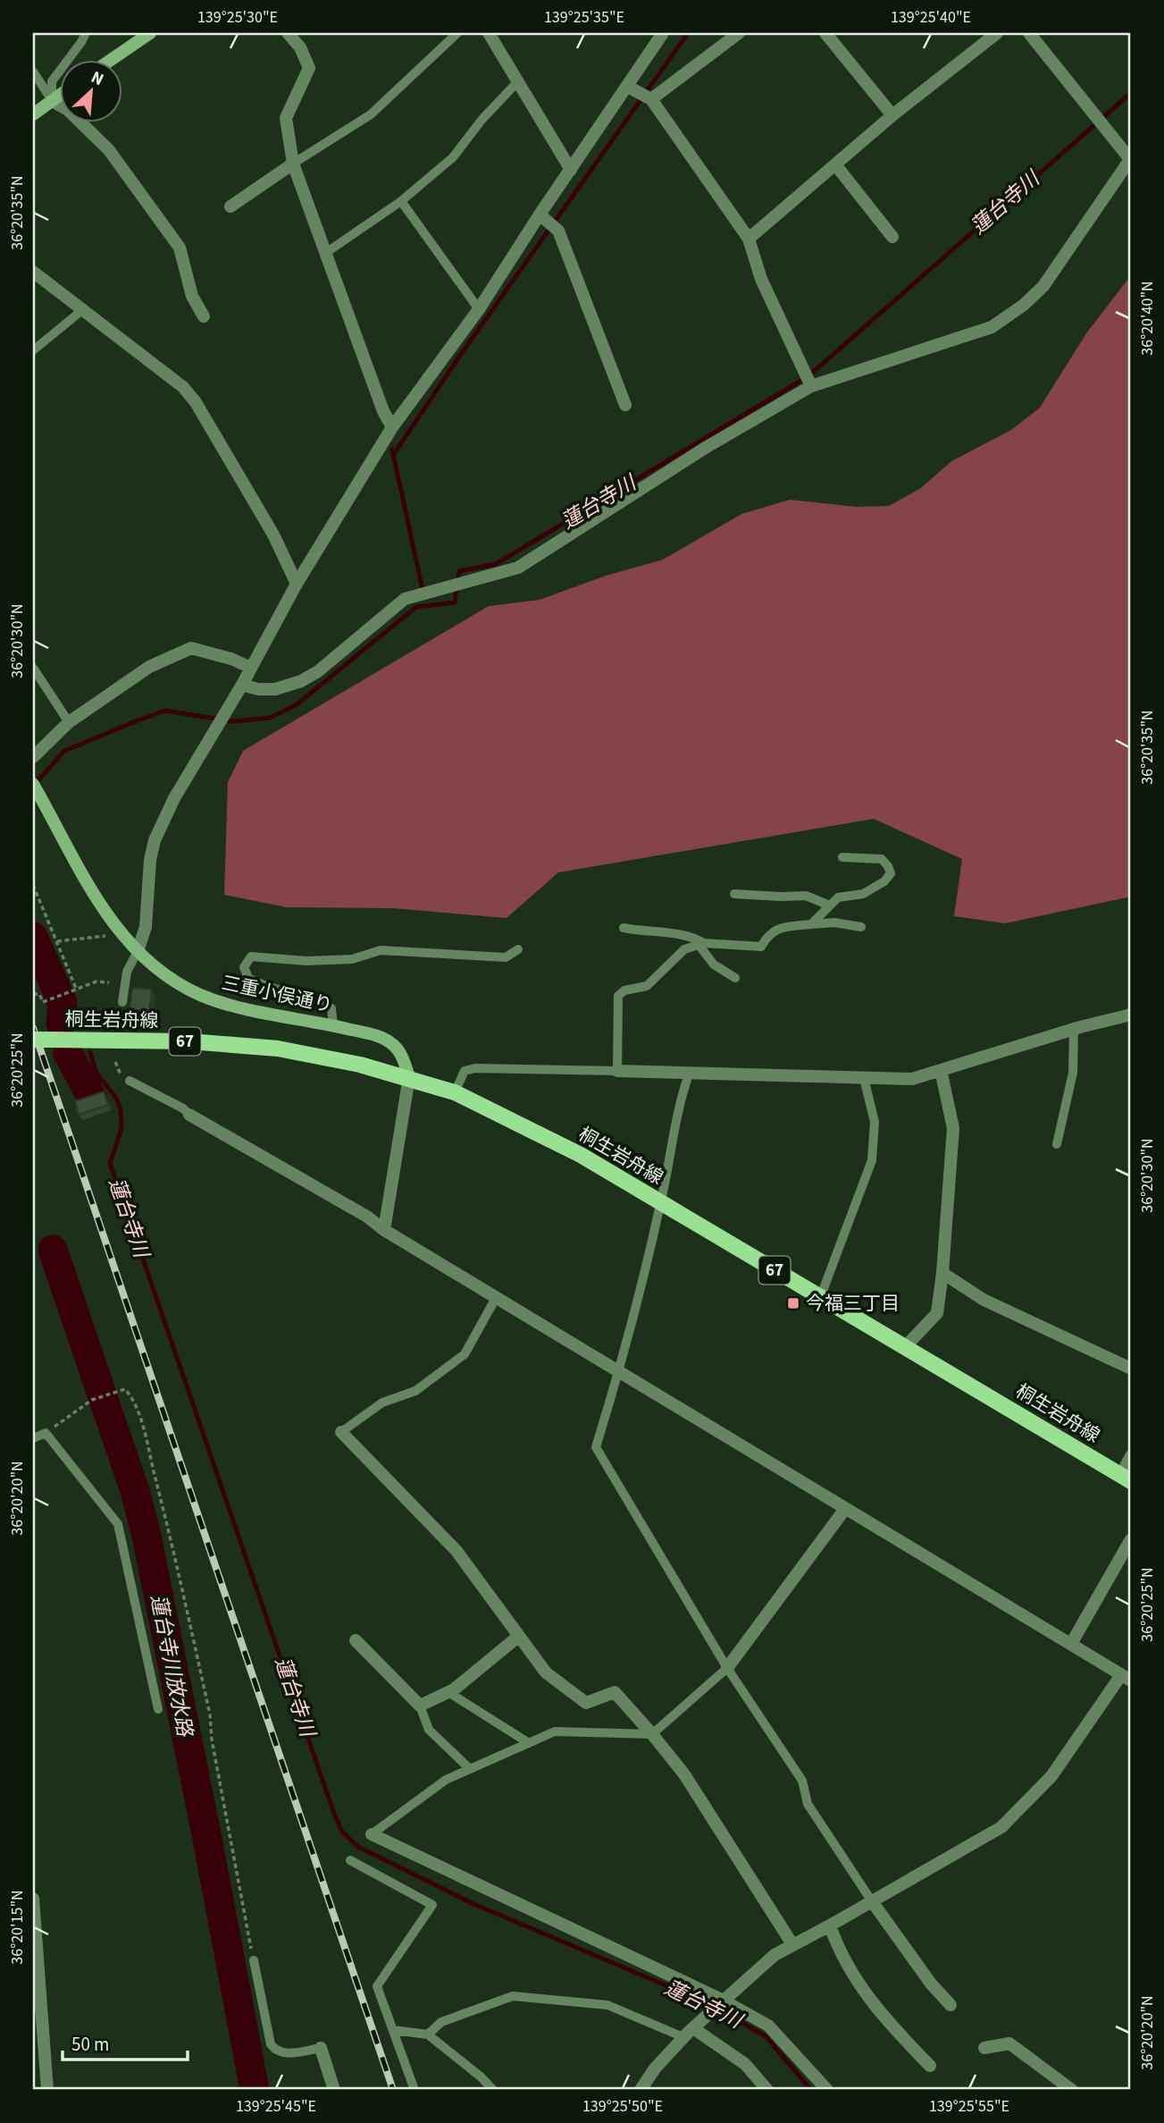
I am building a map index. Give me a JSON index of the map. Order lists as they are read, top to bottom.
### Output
{
  "streets": {
    "main road": ["三重小俣通り", "桐生岩舟線", "67"]
  },
  "crossings": [
    ["三重小俣通り", "桐生岩舟線"]
  ],
  "water": ["蓮台寺川", "蓮台寺川放水路"],
  "places": {
    "transit": ["今福三丁目"]
  },
  "scale_bar": "50 m",
  "north": "top right",
  "coordinates": [
    "139°25'30\"E",
    "139°25'35\"E",
    "139°25'40\"E",
    "36°20'35\"N",
    "36°20'40\"N",
    "36°20'30\"N",
    "36°20'25\"N",
    "36°20'20\"N",
    "36°20'15\"N",
    "139°25'45\"E",
    "139°25'50\"E",
    "139°25'55\"E"
  ]
}
